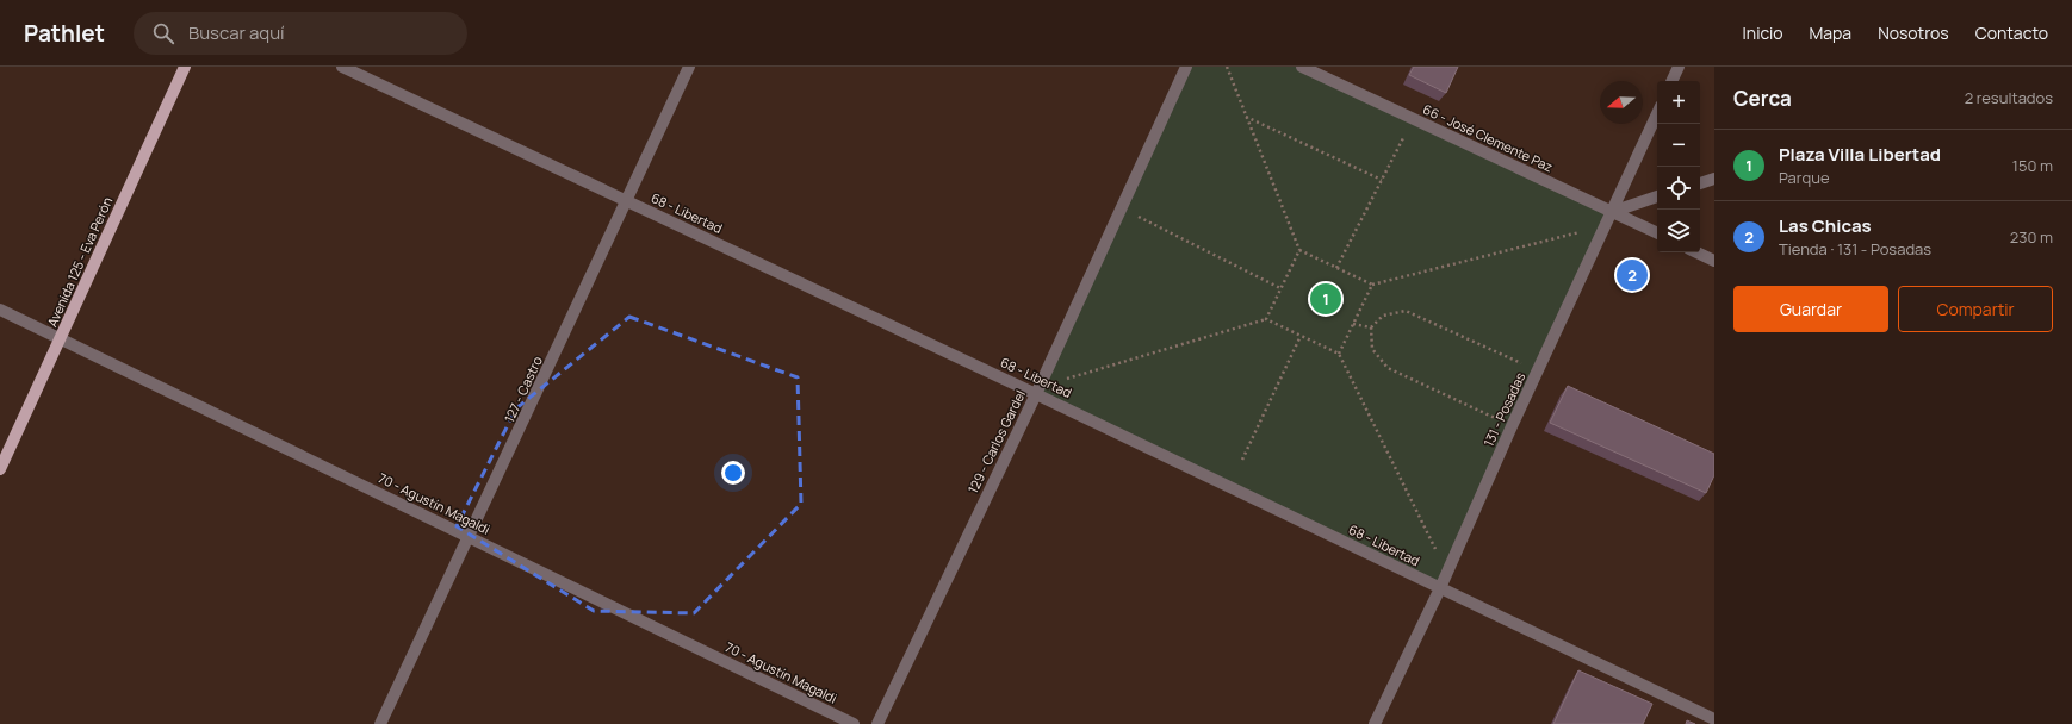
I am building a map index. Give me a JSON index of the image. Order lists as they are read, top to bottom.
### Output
{
  "streets": {
    "main road": ["Avenida 125 - Eva Perón"],
    "street": [
      "66 - José Clemente Paz",
      "68 - Libertad",
      "127 - Castro",
      "131 - Posadas",
      "129 - Carlos Gardel",
      "70 - Agustín Magaldi"
    ]
  },
  "crossings": [
    ["66 - José Clemente Paz", "131 - Posadas"],
    ["68 - Libertad", "127 - Castro"],
    ["68 - Libertad", "131 - Posadas"],
    ["68 - Libertad", "129 - Carlos Gardel"],
    ["Avenida 125 - Eva Perón", "70 - Agustín Magaldi"],
    ["127 - Castro", "70 - Agustín Magaldi"]
  ],
  "north": "left",
  "page": {
    "header": "Pathlet",
    "search": "Buscar aquí",
    "nav": [
      "Inicio",
      "Mapa",
      "Nosotros",
      "Contacto"
    ],
    "heading": ["Cerca", "2 resultados"],
    "map_buttons": ["+", "−"],
    "list": [
      {
        "mark": "1",
        "name": "Plaza Villa Libertad",
        "note": "Parque",
        "value": "150 m"
      },
      {
        "mark": "2",
        "name": "Las Chicas",
        "note": "Tienda · 131 - Posadas",
        "value": "230 m"
      }
    ],
    "pins": ["2", "1"],
    "buttons": ["Guardar", "Compartir"]
  }
}
